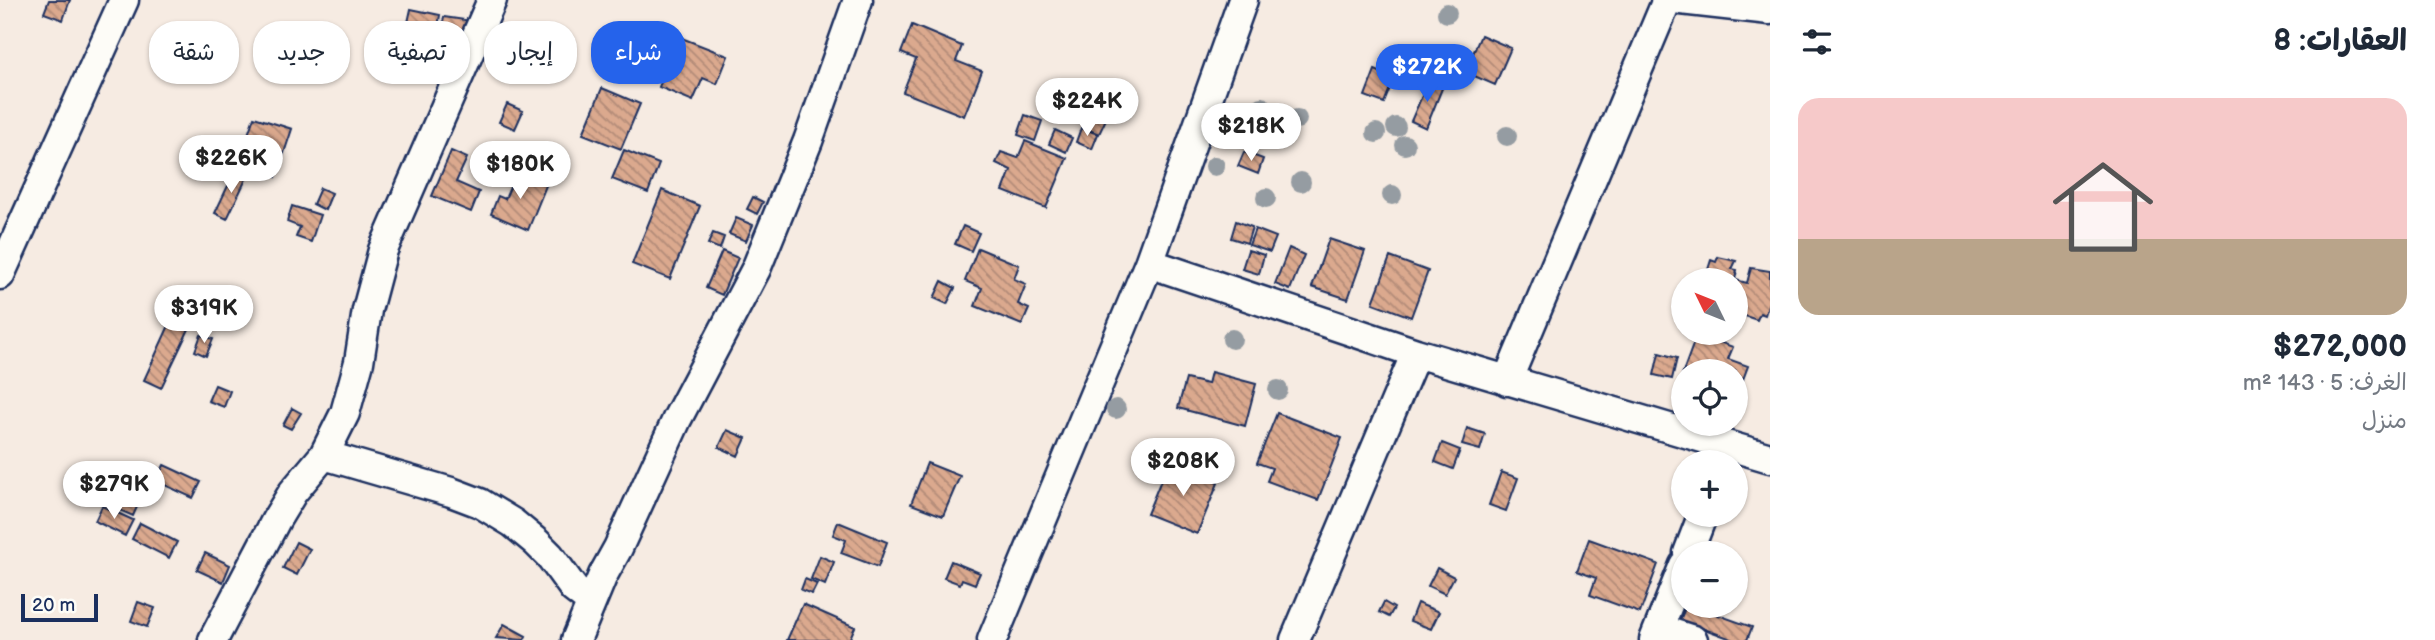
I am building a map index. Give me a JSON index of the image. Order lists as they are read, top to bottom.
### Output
{
  "scale_bar": "20 m",
  "north": "top left",
  "page": {
    "heading": "العقارات: 8",
    "chip": [
      "شراء",
      "إيجار",
      "تصفية",
      "جديد",
      "شقة"
    ],
    "price": [
      "$272K",
      "$224K",
      "$218K",
      "$226K",
      "$180K",
      "$319K",
      "$208K",
      "$279K"
    ],
    "list": [
      {
        "name": "$272,000",
        "note": "الغرف: 5 · 143 m² · منزل"
      }
    ],
    "map_buttons": ["+", "−"],
    "scale": "20 m"
  }
}
